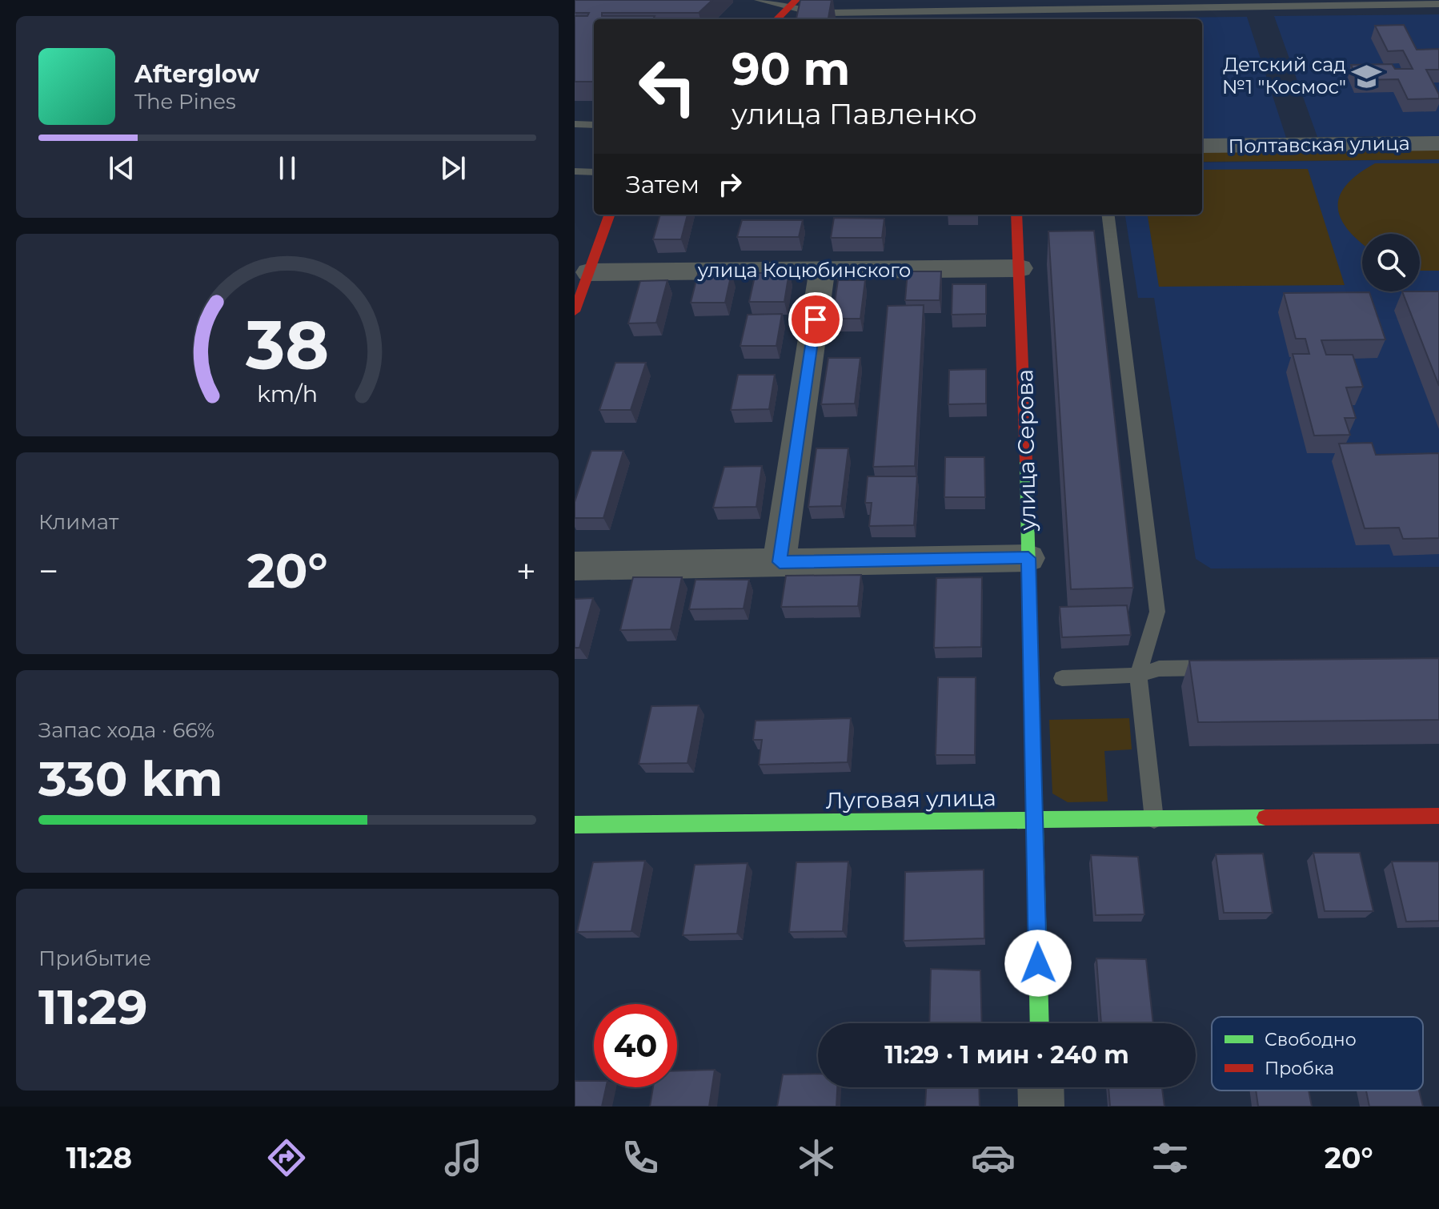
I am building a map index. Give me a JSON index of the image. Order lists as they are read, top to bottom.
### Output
{
  "streets": {
    "street": [
      "Полтавская улица",
      "улица Коцюбинского",
      "улица Серова",
      "Луговая улица"
    ]
  },
  "crossings": [
    ["улица Коцюбинского", "улица Серова"],
    ["улица Серова", "Луговая улица"]
  ],
  "places": {
    "school or university": ["Детский сад №1 \"Космос\""]
  },
  "legend": ["Свободно", "Пробка"],
  "page": {
    "turn": ["90 m", "улица Павленко"],
    "song": ["Afterglow", "The Pines"],
    "then": "Затем",
    "tile": [
      "Климат",
      ["Запас хода · 66%", "330 km"],
      ["Прибытие", "11:29"]
    ],
    "heat": ["−", "20°", "+"],
    "limit": "40",
    "trip": "11:29 · 1 мин · 240 m",
    "tabs": ["11:28", "20°"],
    "gauge": ["38", "km/h"]
  }
}
